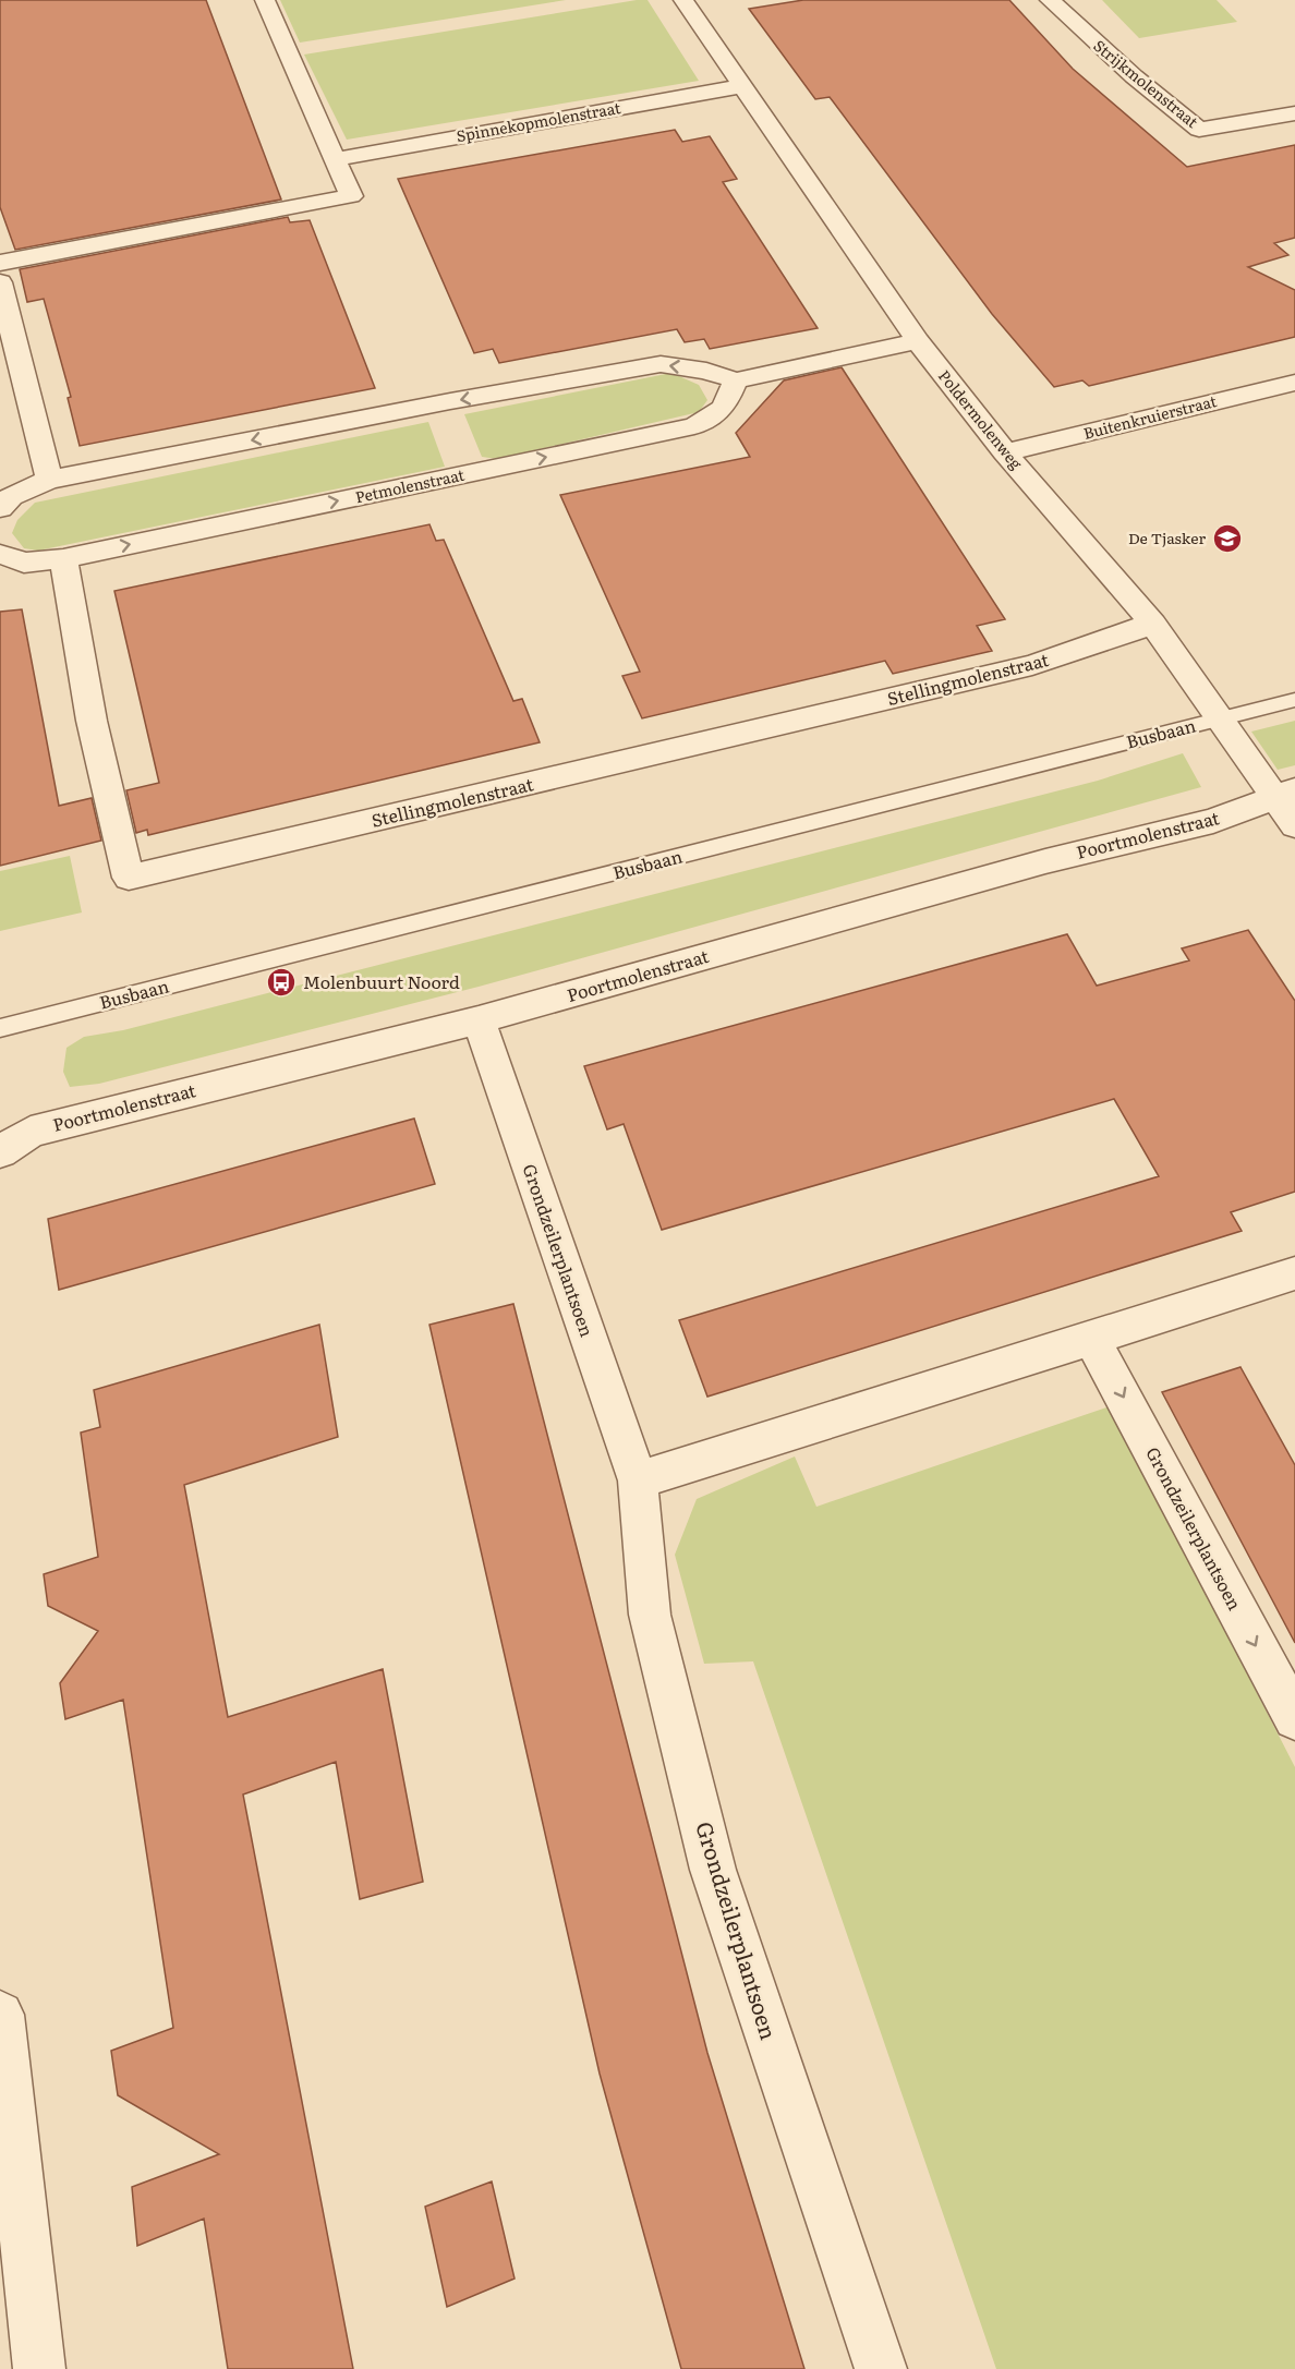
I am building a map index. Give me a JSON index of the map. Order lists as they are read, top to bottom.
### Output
{
  "streets": {
    "street": [
      "Strijkmolenstraat",
      "Spinnekopmolenstraat",
      "Buitenkruierstraat",
      "Poldermolenweg",
      "Petmolenstraat",
      "Stellingmolenstraat",
      "Poortmolenstraat",
      "Grondzeilerplantsoen"
    ],
    "lane": ["Busbaan"]
  },
  "crossings": [
    ["Spinnekopmolenstraat", "Poldermolenweg"],
    ["Buitenkruierstraat", "Poldermolenweg"],
    ["Poldermolenweg", "Stellingmolenstraat"],
    ["Poldermolenweg", "Busbaan"],
    ["Poldermolenweg", "Poortmolenstraat"],
    ["Petmolenstraat", "Stellingmolenstraat"],
    ["Poortmolenstraat", "Grondzeilerplantsoen"]
  ],
  "places": {
    "school or university": ["De Tjasker"],
    "bus stop": ["Molenbuurt Noord"]
  }
}
